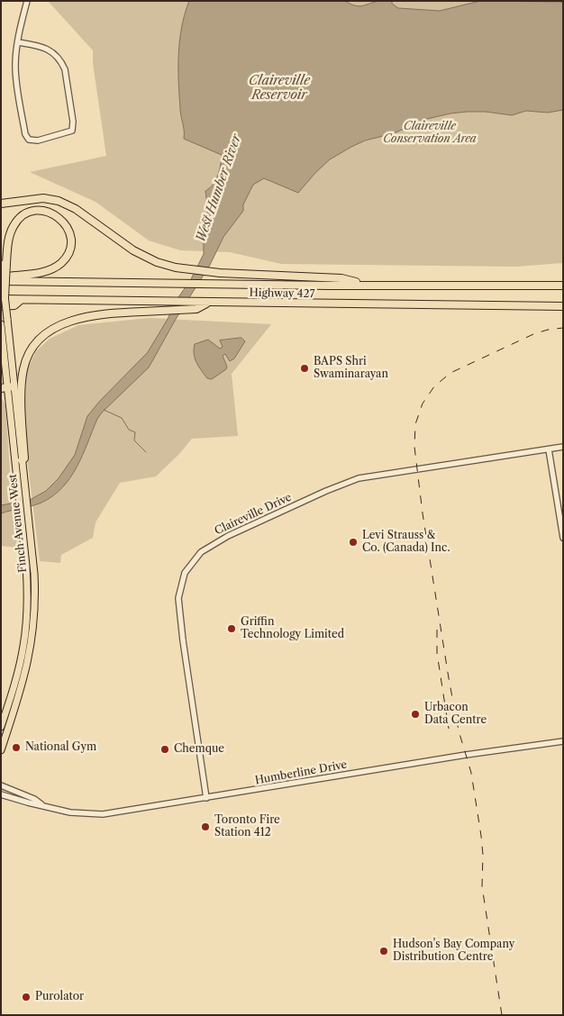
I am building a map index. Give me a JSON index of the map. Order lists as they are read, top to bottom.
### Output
{
  "streets": {
    "highway": ["Highway 427"],
    "main road": ["Finch Avenue West"],
    "street": ["Claireville Drive", "Humberline Drive"]
  },
  "crossings": [
    ["Highway 427", "Finch Avenue West"],
    ["Claireville Drive", "Humberline Drive"]
  ],
  "water": ["Claireville Reservoir", "West Humber River"],
  "parks": ["Claireville Conservation Area"],
  "places": [
    "BAPS Shri Swaminarayan",
    "Levi Strauss & Co. (Canada) Inc.",
    "Griffin Technology Limited",
    "Urbacon Data Centre",
    "National Gym",
    "Chemque",
    "Toronto Fire Station 412",
    "Hudson's Bay Company Distribution Centre",
    "Purolator"
  ]
}
